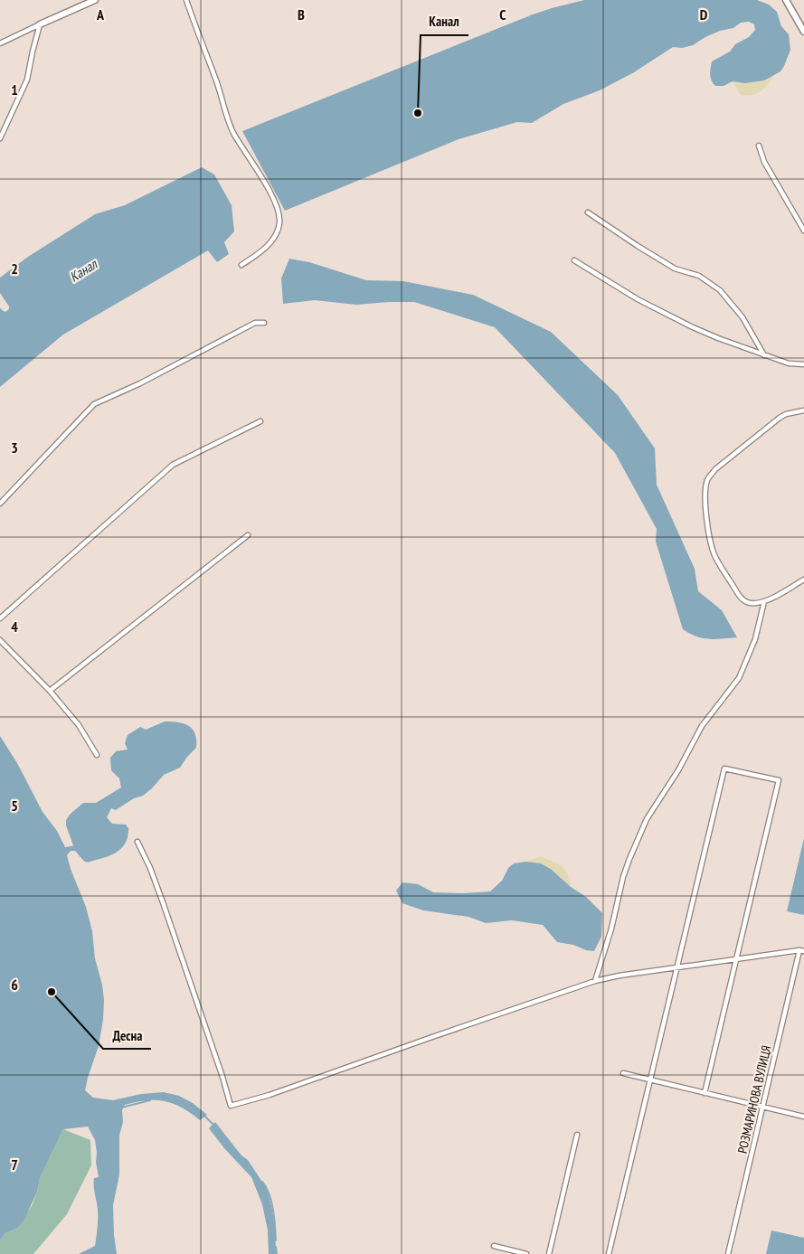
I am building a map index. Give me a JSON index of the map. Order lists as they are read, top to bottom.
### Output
{
  "streets": {
    "street": ["РОЗМАРИНОВА ВУЛИЦЯ"]
  },
  "water": ["Канал"],
  "places": ["Канал", "Десна"],
  "grid": {
    "columns": [
      "A",
      "B",
      "C",
      "D"
    ],
    "rows": [
      "1",
      "2",
      "3",
      "4",
      "5",
      "6",
      "7"
    ]
  }
}
